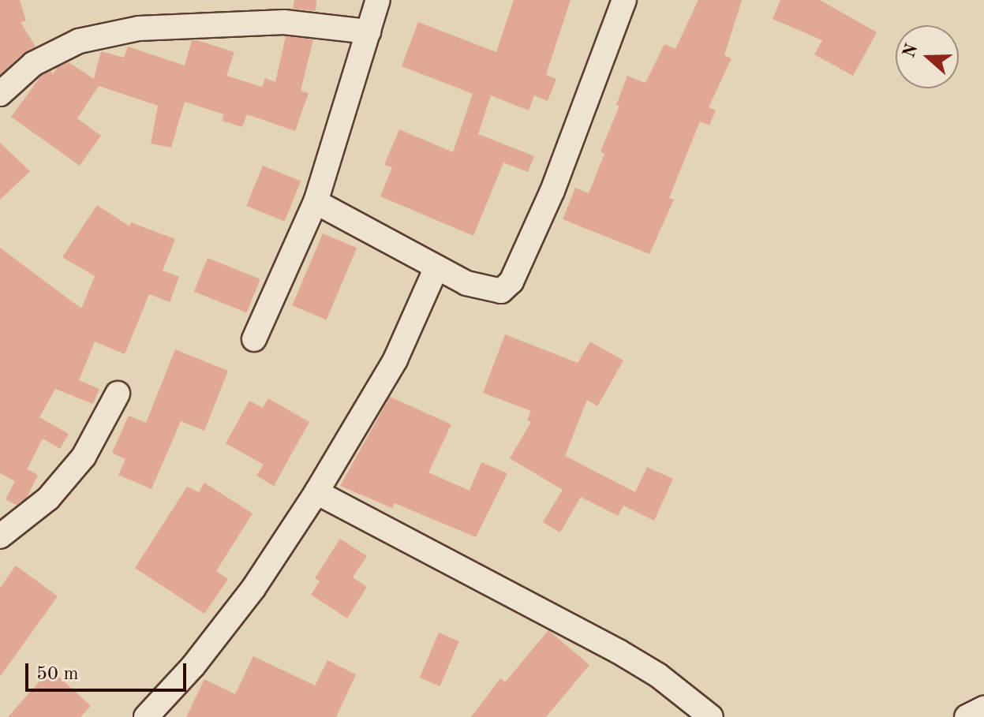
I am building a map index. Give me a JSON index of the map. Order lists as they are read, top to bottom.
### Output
{
  "scale_bar": "50 m",
  "north": "left"
}
